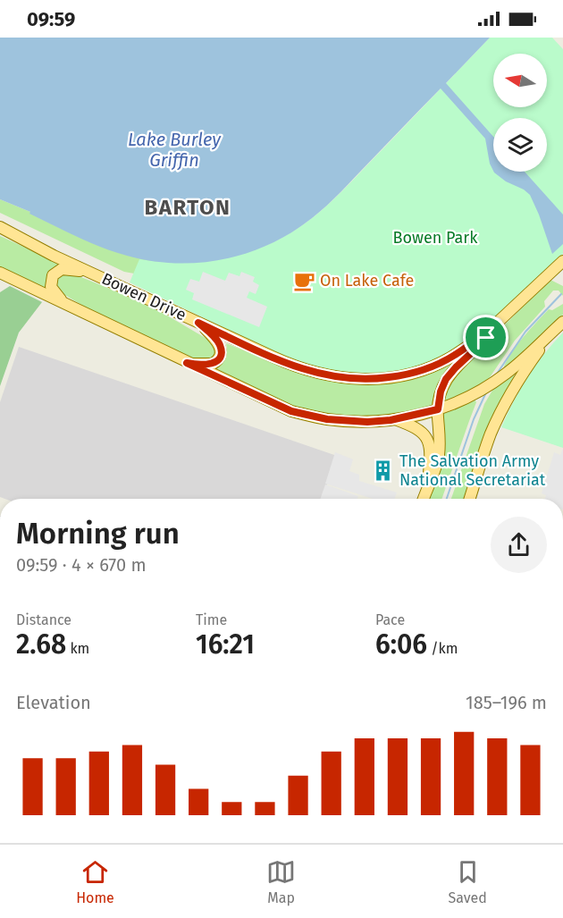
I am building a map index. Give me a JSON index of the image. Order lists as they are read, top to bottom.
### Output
{
  "streets": {
    "main road": ["Bowen Drive"]
  },
  "districts": ["BARTON"],
  "water": ["Lake Burley Griffin"],
  "parks": ["Bowen Park"],
  "places": {
    "cafe": ["On Lake Cafe"],
    "building": ["The Salvation Army National Secretariat"]
  },
  "north": "left",
  "page": {
    "status": "09:59",
    "heading": ["Morning run", "09:59 · 4 × 670 m"],
    "stats": [
      ["Distance", "2.68 km"],
      ["Time", "16:21"],
      ["Pace", "6:06 /km"]
    ],
    "chart": ["Elevation", "185–196 m"],
    "tabs": ["Home", "Map", "Saved"]
  }
}
